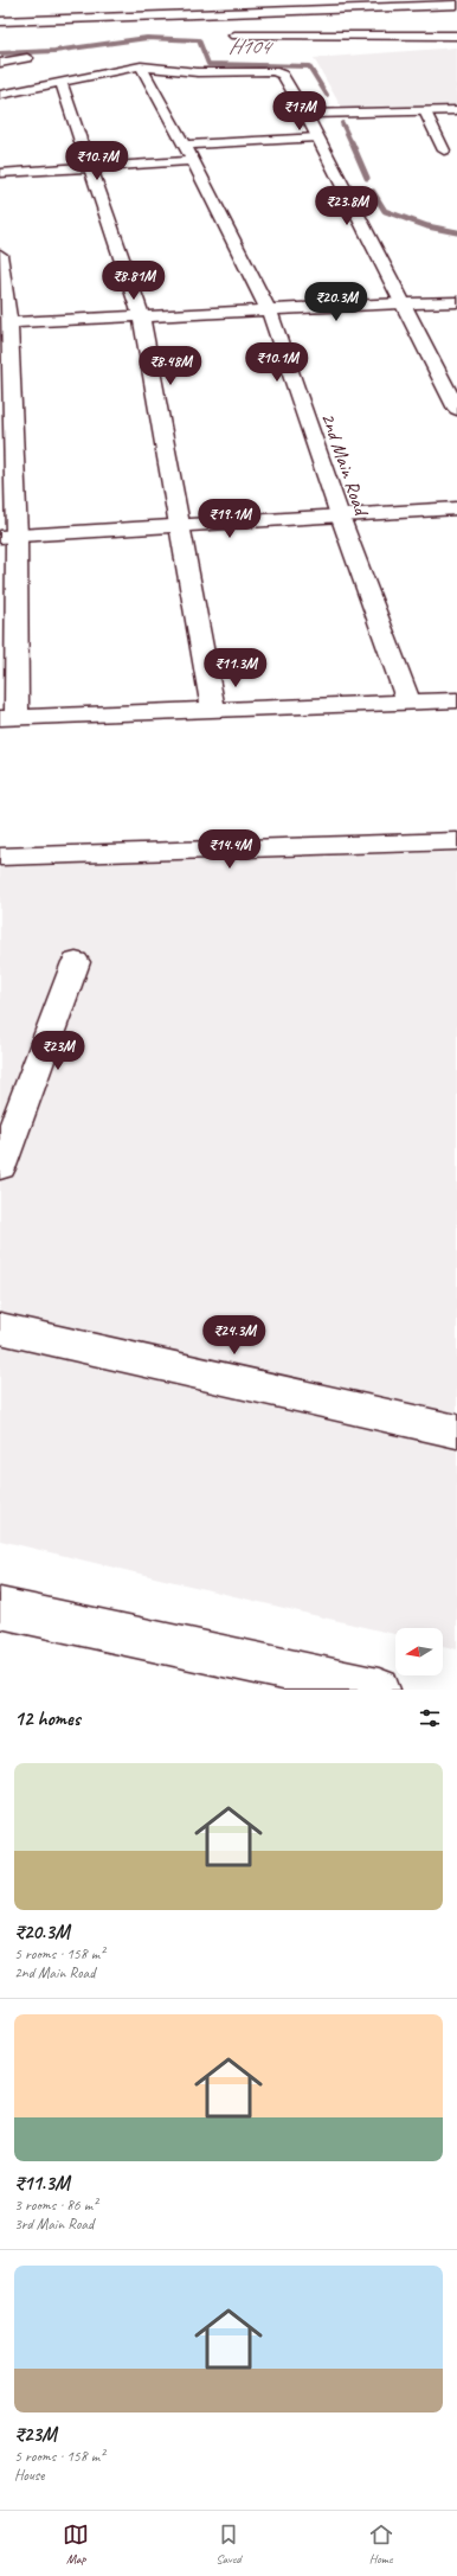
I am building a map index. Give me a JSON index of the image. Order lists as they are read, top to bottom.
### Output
{
  "streets": {
    "street": ["2nd Main Road"]
  },
  "water": ["H104"],
  "north": "left",
  "page": {
    "price": [
      "₹17M",
      "₹10.7M",
      "₹23.8M",
      "₹8.81M",
      "₹20.3M",
      "₹10.1M",
      "₹8.48M",
      "₹19.1M",
      "₹11.3M",
      "₹14.4M",
      "₹23M",
      "₹24.3M"
    ],
    "heading": "12 homes",
    "list": [
      {
        "name": "₹20.3M",
        "note": "5 rooms · 158 m² · 2nd Main Road"
      },
      {
        "name": "₹11.3M",
        "note": "3 rooms · 86 m² · 3rd Main Road"
      },
      {
        "name": "₹23M",
        "note": "5 rooms · 158 m² · House"
      }
    ],
    "tabs": ["Map", "Saved", "Home"]
  }
}
